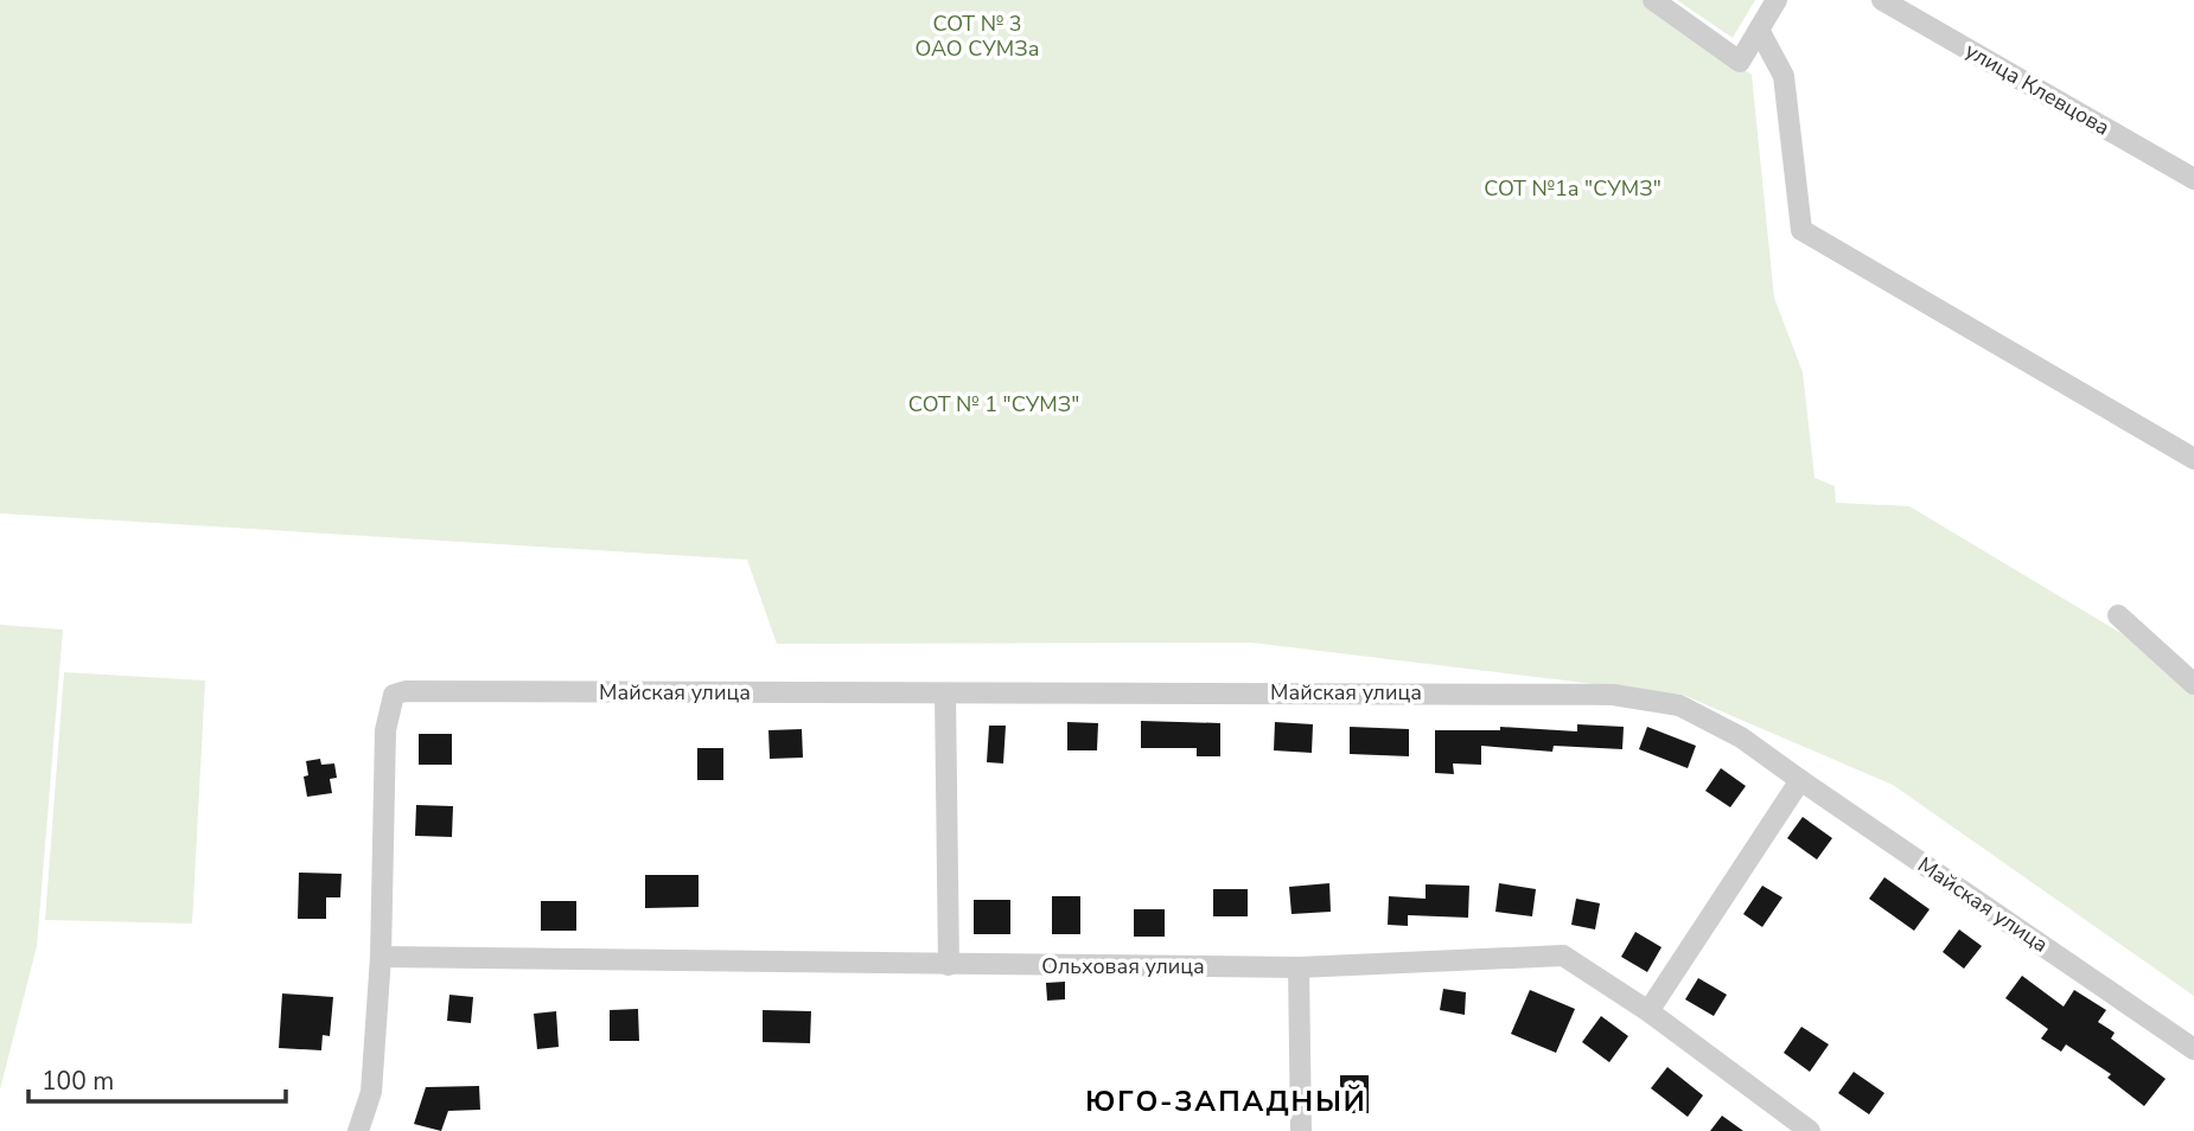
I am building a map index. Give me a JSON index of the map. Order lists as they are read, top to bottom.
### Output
{
  "streets": {
    "street": ["улица Клевцова", "Майская улица", "Ольховая улица"]
  },
  "crossings": [
    ["Майская улица", "Ольховая улица"]
  ],
  "districts": ["ЮГО-ЗАПАДНЫЙ"],
  "parks": ["СОТ № 3 ОАО СУМЗа", "СОТ №1а \"СУМЗ\"", "СОТ № 1 \"СУМЗ\""],
  "scale_bar": "100 m"
}
